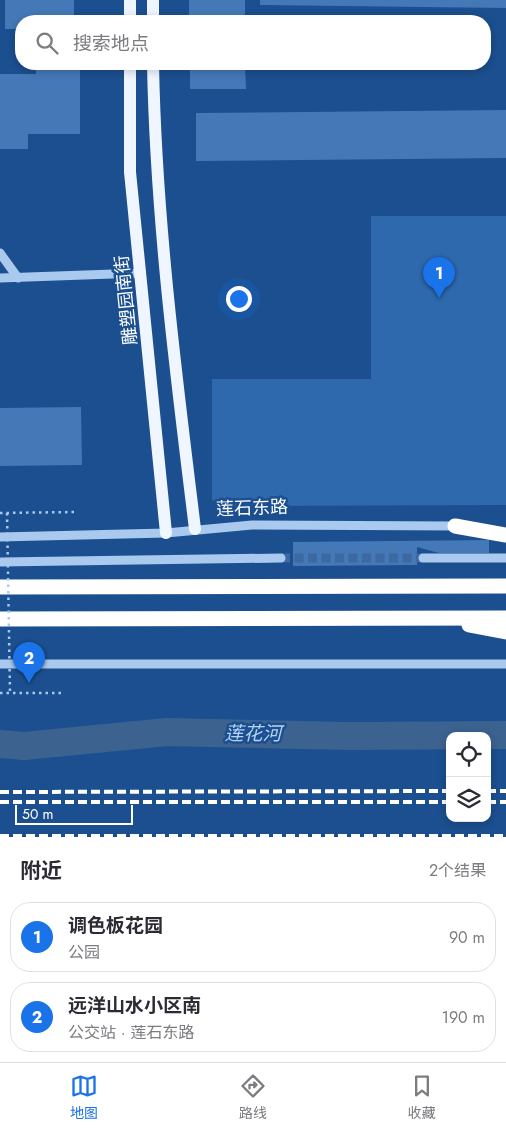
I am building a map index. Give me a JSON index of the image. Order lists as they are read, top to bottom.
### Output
{
  "streets": {
    "main road": ["雕塑园南街"],
    "street": ["莲石东路"]
  },
  "crossings": [
    ["雕塑园南街", "莲石东路"]
  ],
  "water": ["莲花河"],
  "scale_bar": "50 m",
  "page": {
    "search": "搜索地点",
    "pins": ["1", "2"],
    "scale": "50 m",
    "heading": ["附近", "2个结果"],
    "list": [
      {
        "mark": "1",
        "name": "调色板花园",
        "note": "公园",
        "value": "90 m"
      },
      {
        "mark": "2",
        "name": "远洋山水小区南",
        "note": "公交站 · 莲石东路",
        "value": "190 m"
      }
    ],
    "nav": ["地图", "路线", "收藏"]
  }
}
